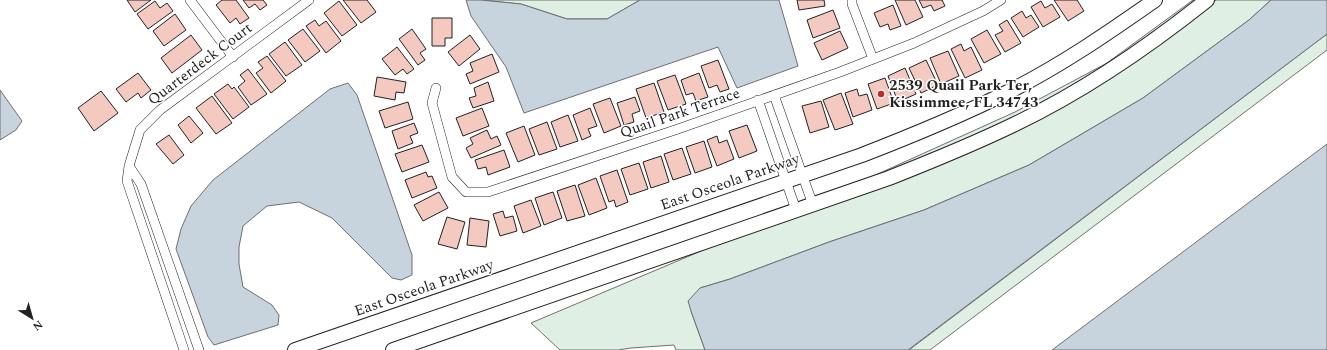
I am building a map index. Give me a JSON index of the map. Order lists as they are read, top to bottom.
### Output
{
  "streets": {
    "main road": ["East Osceola Parkway"],
    "street": ["Quarterdeck Court", "Quail Park Terrace"]
  },
  "places": ["2539 Quail Park Ter, Kissimmee, FL 34743"],
  "north": "bottom right"
}
